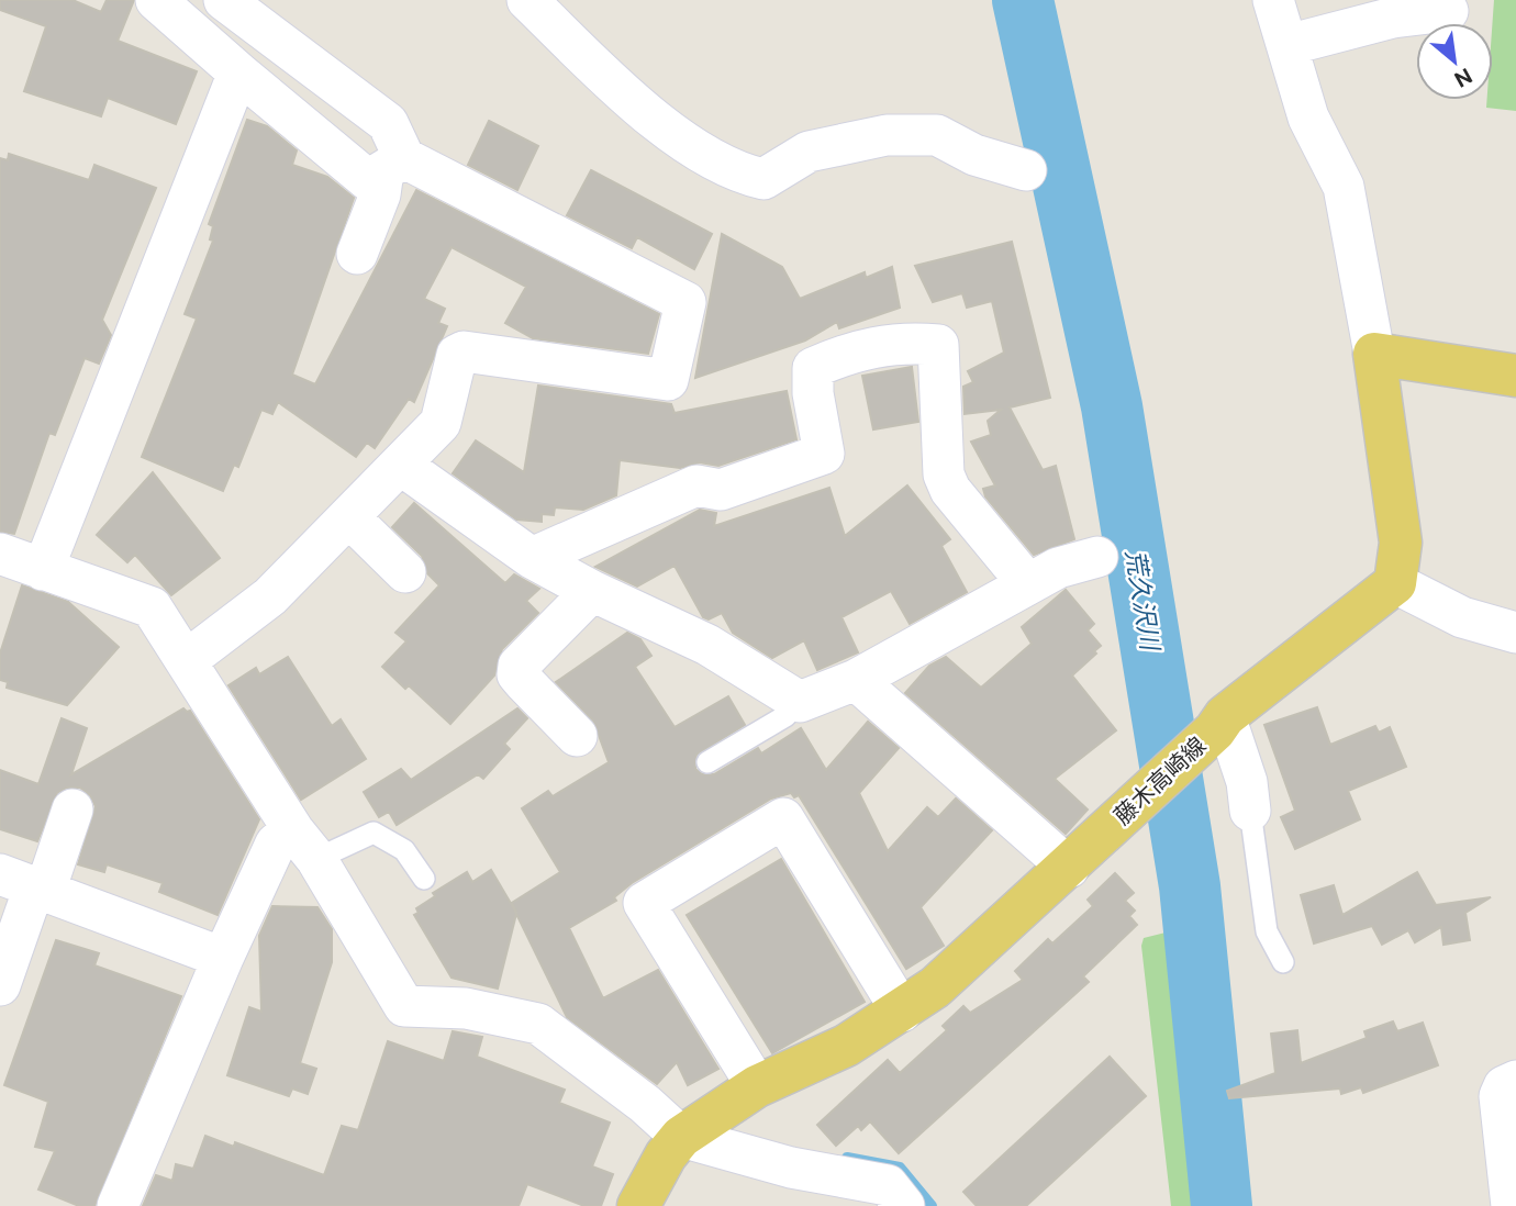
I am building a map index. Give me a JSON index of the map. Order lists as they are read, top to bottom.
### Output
{
  "streets": {
    "main road": ["藤木高崎線"]
  },
  "water": ["荒久沢川"],
  "north": "bottom right"
}
